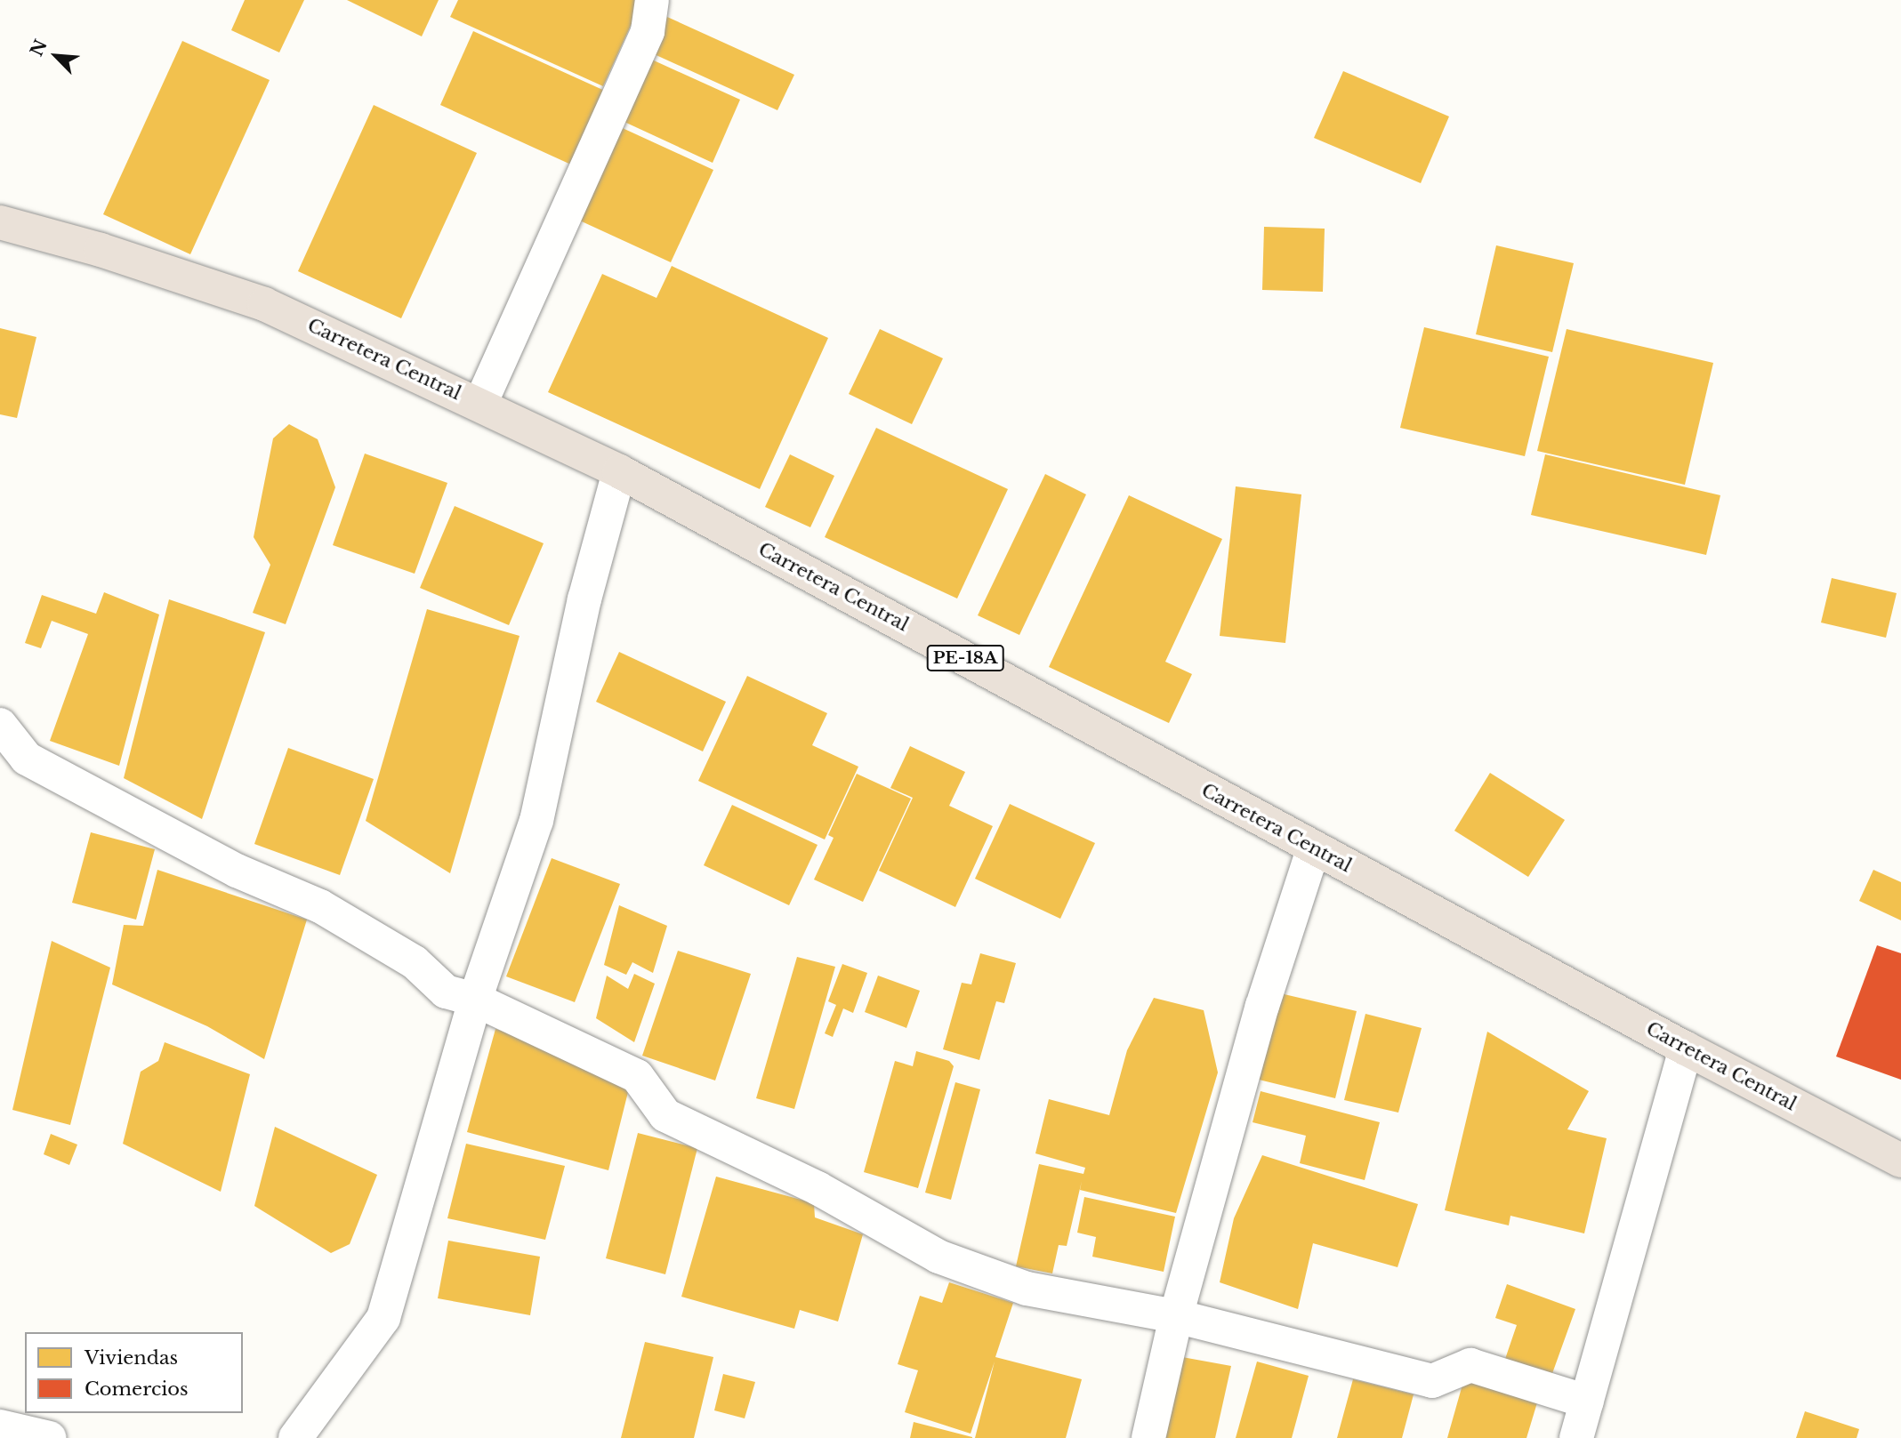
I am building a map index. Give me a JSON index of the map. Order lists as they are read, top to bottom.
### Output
{
  "streets": {
    "highway": ["Carretera Central", "PE-18A"]
  },
  "legend": ["Viviendas", "Comercios"],
  "north": "top left"
}
